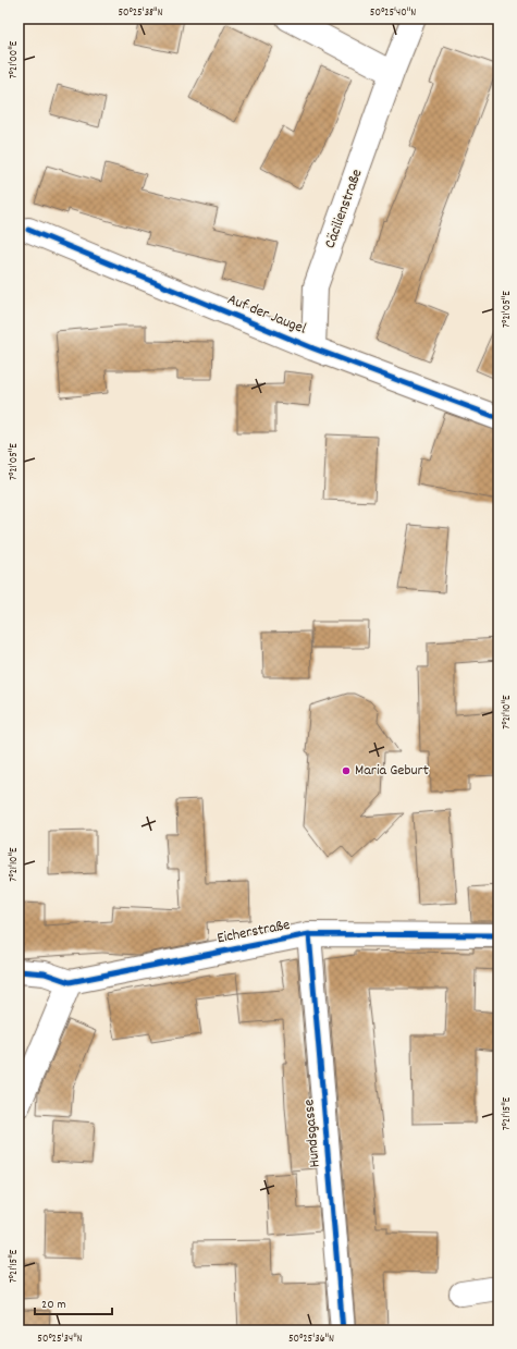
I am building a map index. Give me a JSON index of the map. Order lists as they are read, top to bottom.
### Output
{
  "streets": {
    "street": [
      "Cäcilienstraße",
      "Auf der Jaugel",
      "Eicherstraße",
      "Hundsgasse"
    ]
  },
  "crossings": [
    ["Cäcilienstraße", "Auf der Jaugel"],
    ["Eicherstraße", "Hundsgasse"]
  ],
  "places": ["Maria Geburt"],
  "scale_bar": "20 m",
  "coordinates": [
    "50°25'38\"N",
    "50°25'40\"N",
    "7°21'00\"E",
    "7°21'05\"E",
    "7°21'10\"E",
    "7°21'15\"E",
    "50°25'34\"N",
    "50°25'36\"N"
  ]
}
